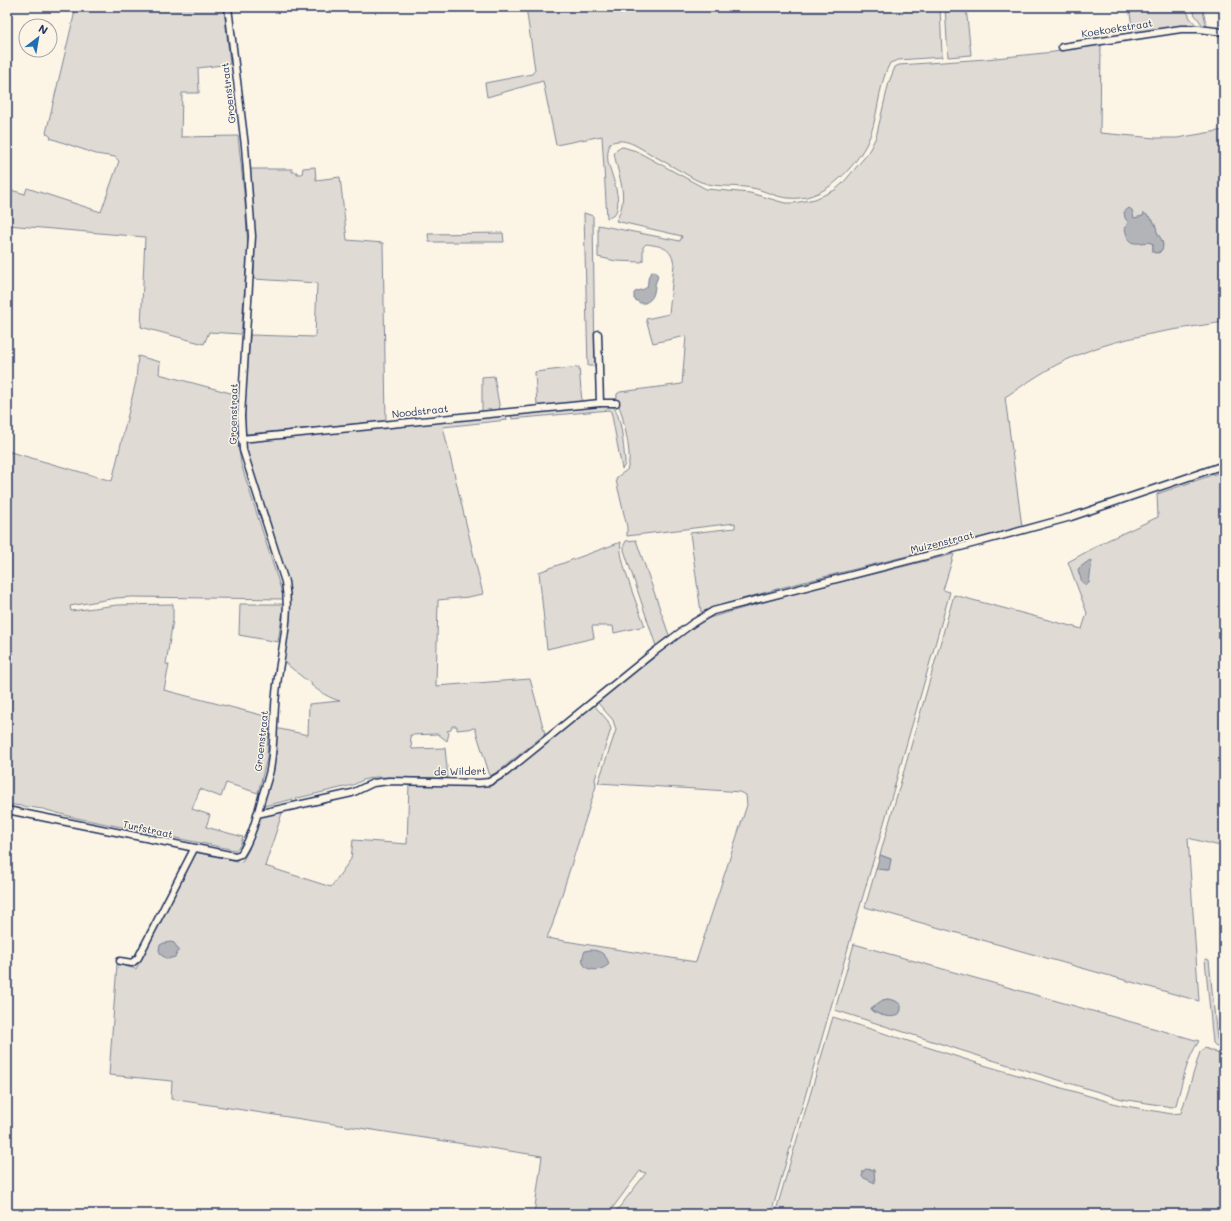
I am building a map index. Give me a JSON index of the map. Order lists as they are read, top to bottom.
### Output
{
  "streets": {
    "street": [
      "Koekoekstraat",
      "Groenstraat",
      "Noodstraat",
      "Muizenstraat",
      "de Wildert",
      "Turfstraat"
    ]
  },
  "crossings": [
    ["Groenstraat", "Noodstraat"],
    ["Groenstraat", "de Wildert"],
    ["Groenstraat", "Turfstraat"],
    ["Muizenstraat", "de Wildert"],
    ["de Wildert", "Turfstraat"]
  ],
  "north": "top right"
}
